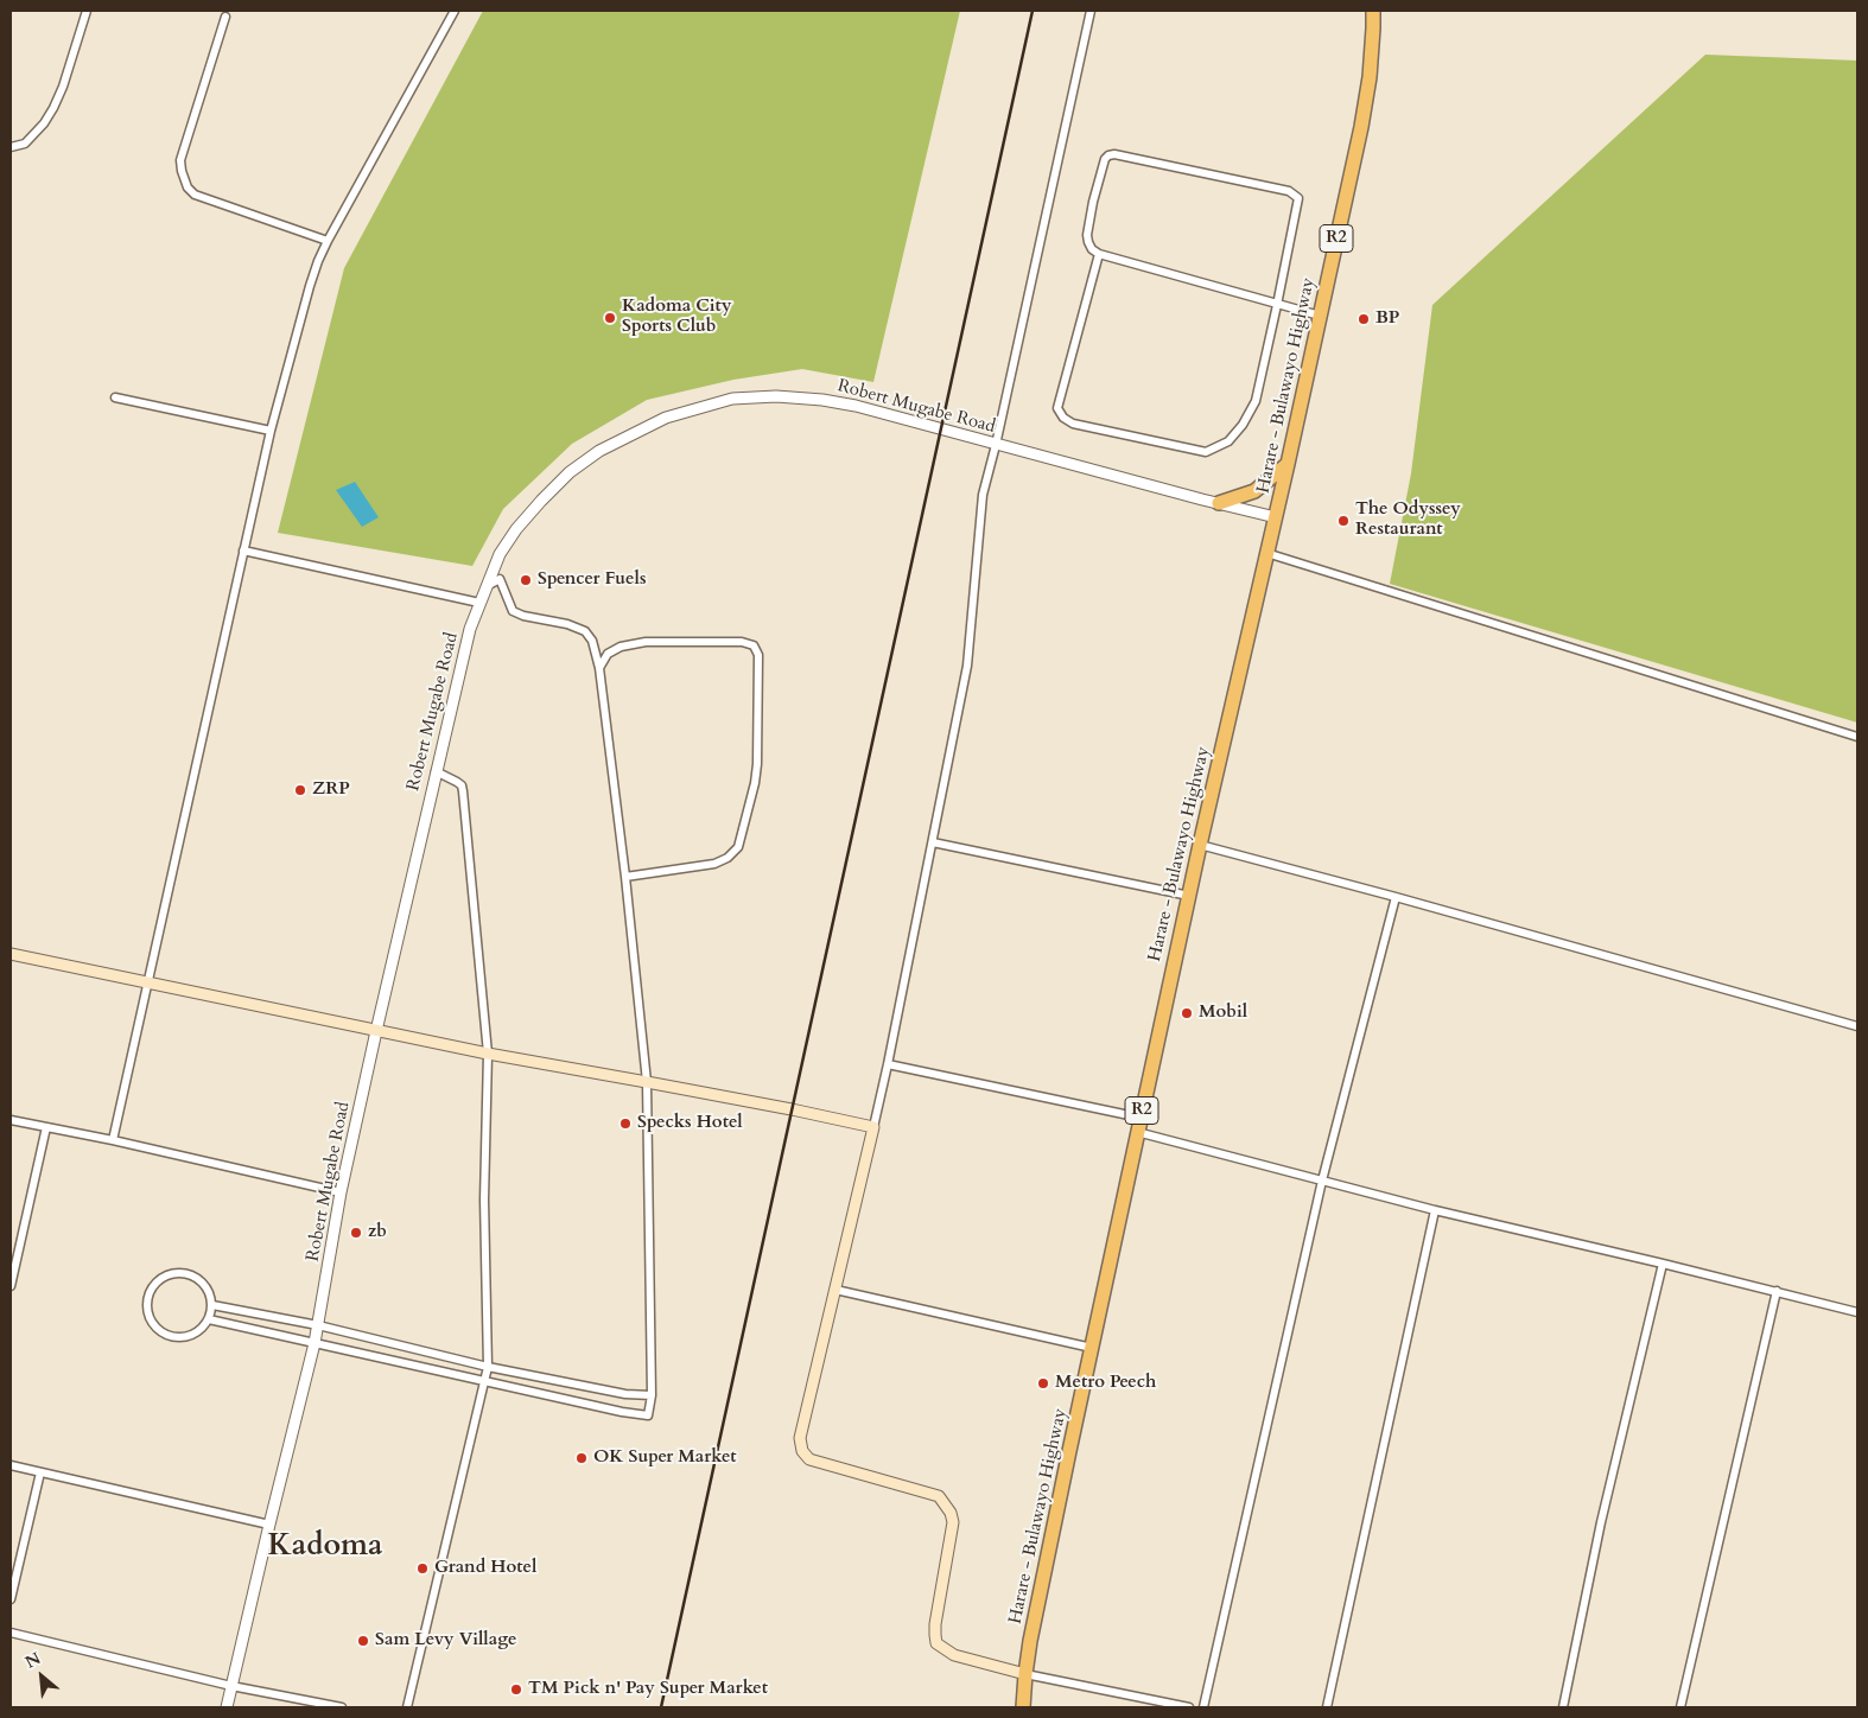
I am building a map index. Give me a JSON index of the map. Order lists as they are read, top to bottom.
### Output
{
  "streets": {
    "highway": ["R2", "Harare - Bulawayo Highway"],
    "street": ["Robert Mugabe Road"]
  },
  "crossings": [
    ["Harare - Bulawayo Highway", "Robert Mugabe Road"]
  ],
  "districts": ["Kadoma"],
  "places": [
    "Kadoma City Sports Club",
    "BP",
    "The Odyssey Restaurant",
    "Spencer Fuels",
    "ZRP",
    "Mobil",
    "Specks Hotel",
    "zb",
    "Metro Peech",
    "OK Super Market",
    "Grand Hotel",
    "Sam Levy Village",
    "TM Pick n' Pay Super Market"
  ],
  "north": "top left"
}
